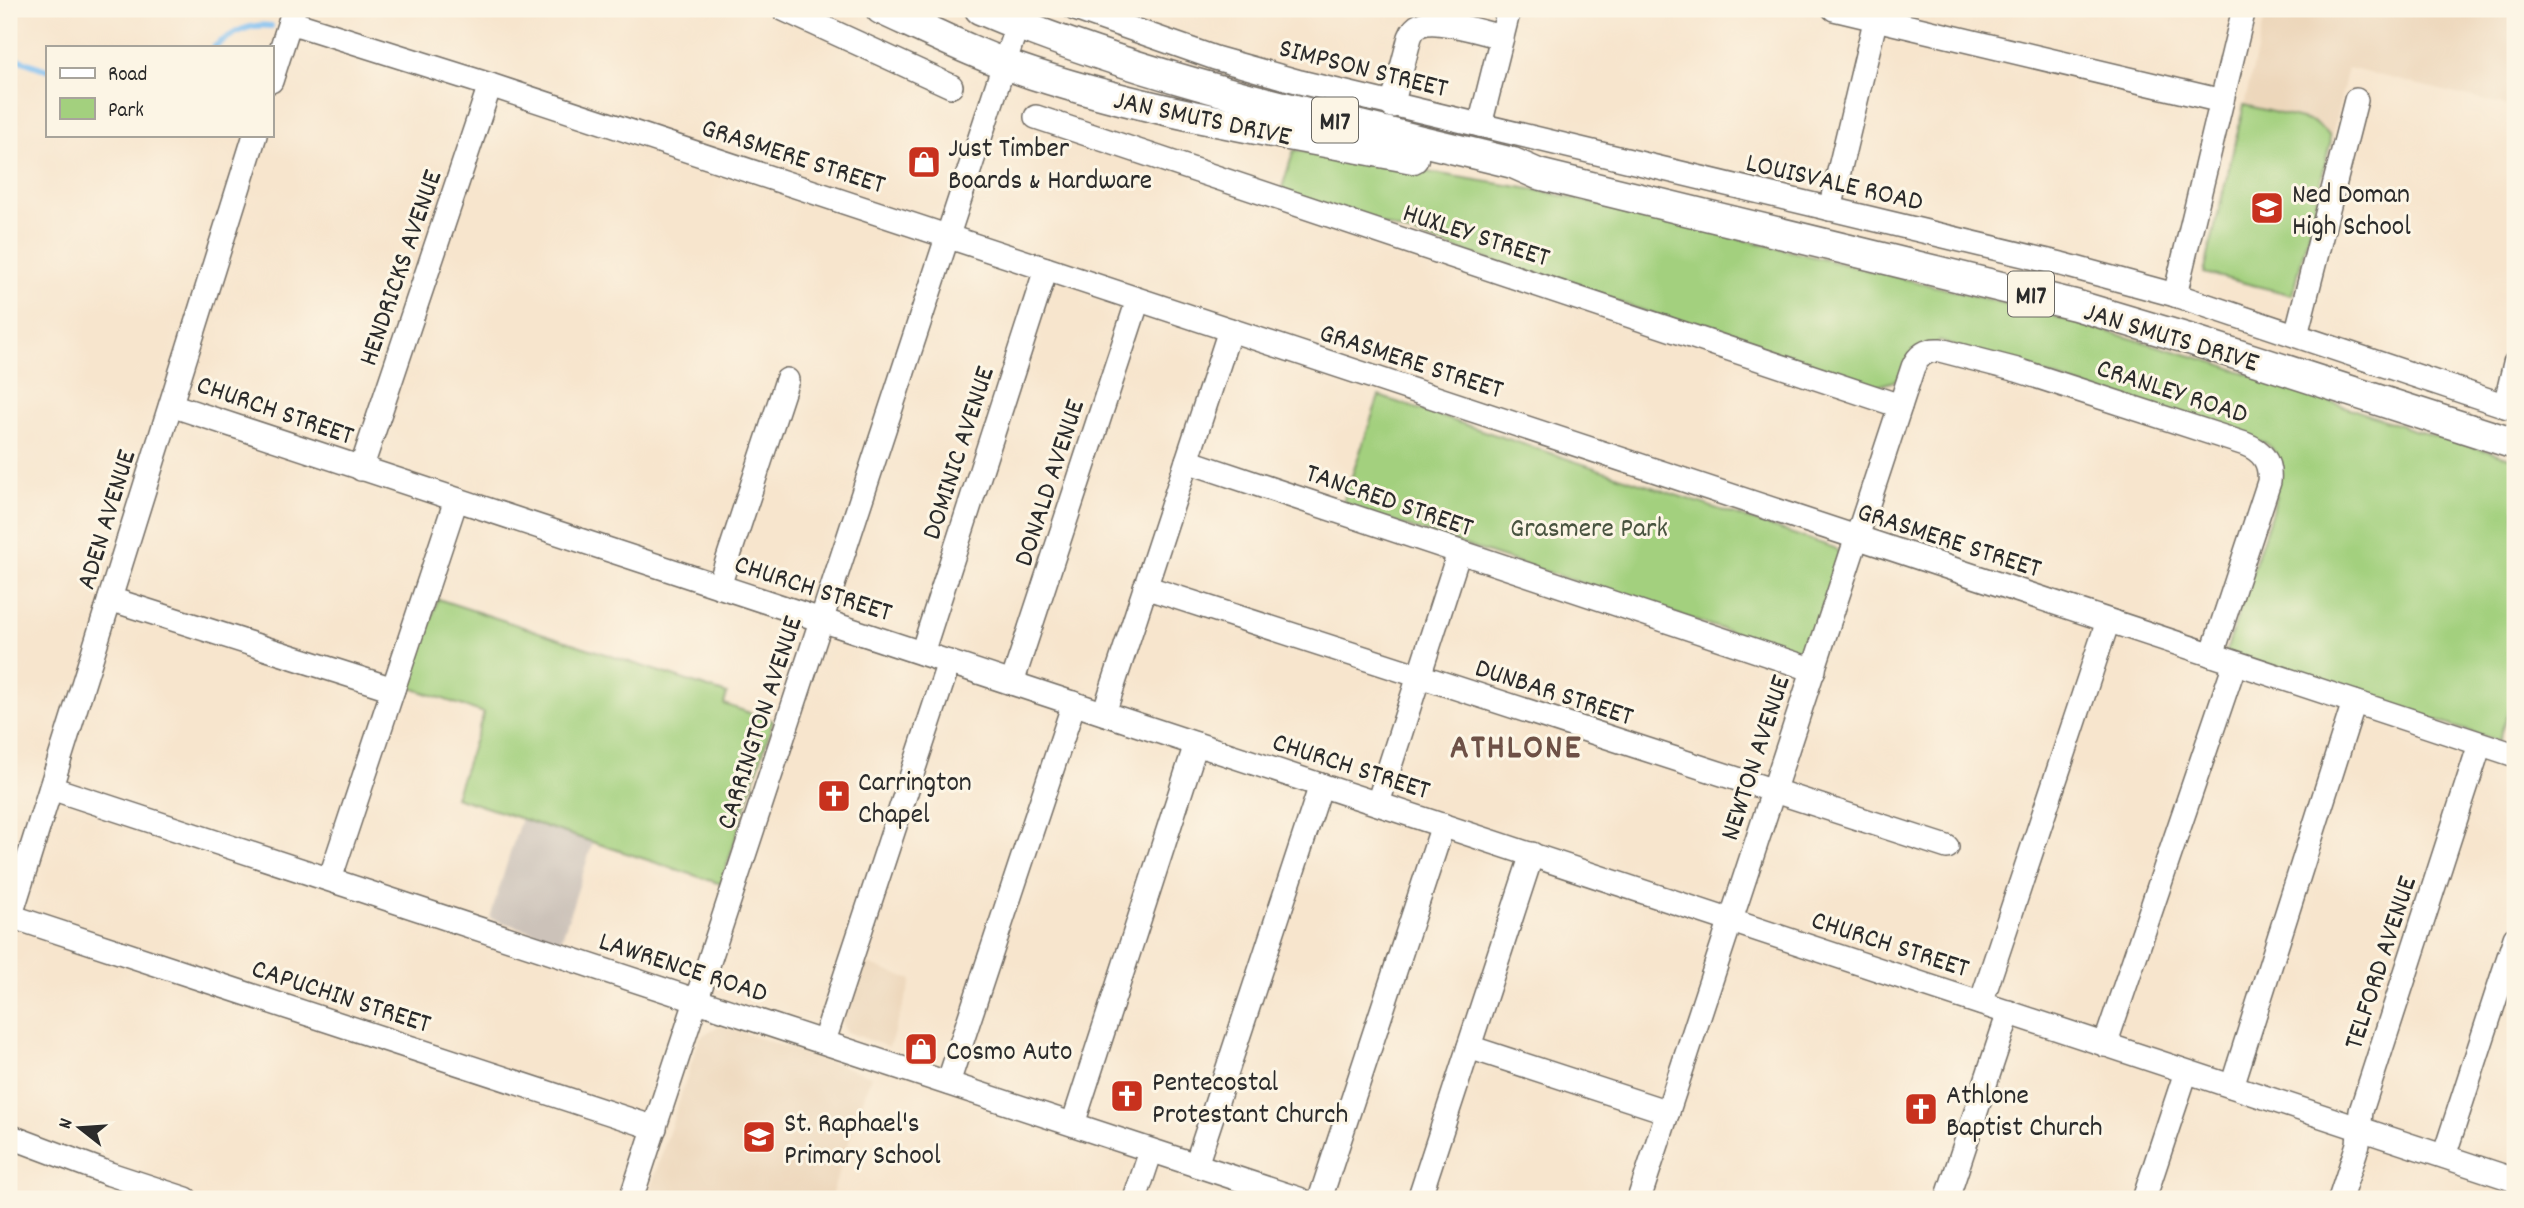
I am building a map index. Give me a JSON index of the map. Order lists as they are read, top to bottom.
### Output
{
  "streets": {
    "main road": ["JAN SMUTS DRIVE", "M17"],
    "street": [
      "SIMPSON STREET",
      "GRASMERE STREET",
      "LOUISVALE ROAD",
      "HUXLEY STREET",
      "HENDRICKS AVENUE",
      "CRANLEY ROAD",
      "CHURCH STREET",
      "DOMINIC AVENUE",
      "DONALD AVENUE",
      "TANCRED STREET",
      "ADEN AVENUE",
      "DUNBAR STREET",
      "CARRINGTON AVENUE",
      "NEWTON AVENUE",
      "TELFORD AVENUE",
      "LAWRENCE ROAD",
      "CAPUCHIN STREET"
    ]
  },
  "crossings": [
    ["SIMPSON STREET", "LOUISVALE ROAD"],
    ["JAN SMUTS DRIVE", "CARRINGTON AVENUE"],
    ["GRASMERE STREET", "HENDRICKS AVENUE"],
    ["GRASMERE STREET", "CRANLEY ROAD"],
    ["GRASMERE STREET", "DOMINIC AVENUE"],
    ["GRASMERE STREET", "DONALD AVENUE"],
    ["GRASMERE STREET", "CARRINGTON AVENUE"],
    ["GRASMERE STREET", "NEWTON AVENUE"],
    ["GRASMERE STREET", "TELFORD AVENUE"],
    ["HUXLEY STREET", "NEWTON AVENUE"],
    ["HENDRICKS AVENUE", "CHURCH STREET"],
    ["CRANLEY ROAD", "NEWTON AVENUE"],
    ["CHURCH STREET", "DOMINIC AVENUE"],
    ["CHURCH STREET", "DONALD AVENUE"],
    ["CHURCH STREET", "ADEN AVENUE"],
    ["CHURCH STREET", "CARRINGTON AVENUE"],
    ["CHURCH STREET", "NEWTON AVENUE"],
    ["CHURCH STREET", "TELFORD AVENUE"],
    ["TANCRED STREET", "NEWTON AVENUE"],
    ["ADEN AVENUE", "LAWRENCE ROAD"],
    ["ADEN AVENUE", "CAPUCHIN STREET"],
    ["DUNBAR STREET", "NEWTON AVENUE"],
    ["CARRINGTON AVENUE", "LAWRENCE ROAD"],
    ["CARRINGTON AVENUE", "CAPUCHIN STREET"]
  ],
  "districts": ["ATHLONE"],
  "parks": ["Grasmere Park"],
  "places": {
    "shop": ["Just Timber Boards & Hardware", "Cosmo Auto"],
    "school or university": ["Ned Doman High School", "St. Raphael's Primary School"],
    "church": ["Carrington Chapel", "Pentecostal Protestant Church", "Athlone Baptist Church"]
  },
  "legend": ["Road", "Park"],
  "north": "left"
}
